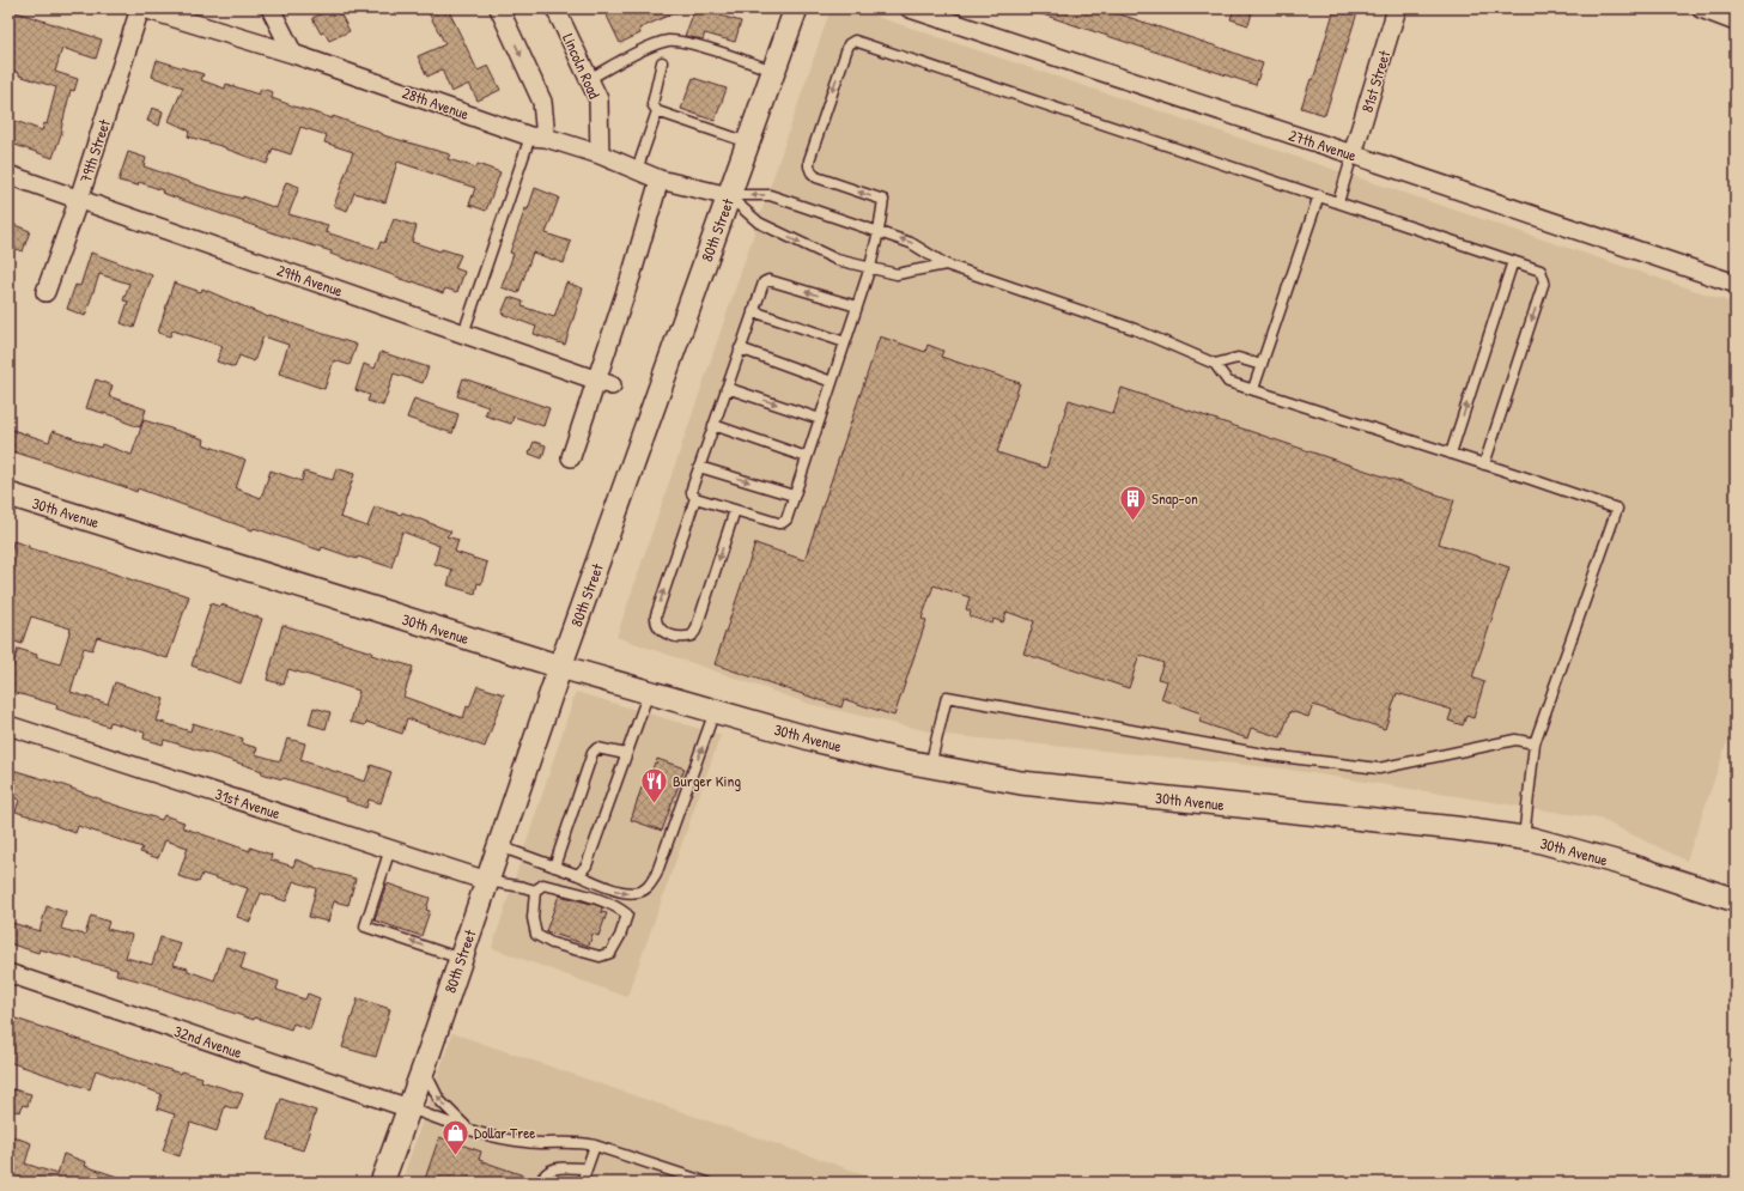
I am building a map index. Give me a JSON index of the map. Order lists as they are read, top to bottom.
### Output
{
  "streets": {
    "street": [
      "Lincoln Road",
      "81st Street",
      "28th Avenue",
      "27th Avenue",
      "79th Street",
      "80th Street",
      "29th Avenue",
      "30th Avenue",
      "31st Avenue",
      "32nd Avenue"
    ]
  },
  "crossings": [
    ["Lincoln Road", "28th Avenue"],
    ["81st Street", "27th Avenue"],
    ["28th Avenue", "79th Street"],
    ["28th Avenue", "80th Street"],
    ["79th Street", "29th Avenue"],
    ["80th Street", "30th Avenue"],
    ["80th Street", "31st Avenue"],
    ["80th Street", "32nd Avenue"]
  ],
  "places": {
    "building": ["Snap-on"],
    "restaurant": ["Burger King"],
    "shop": ["Dollar Tree"]
  }
}
